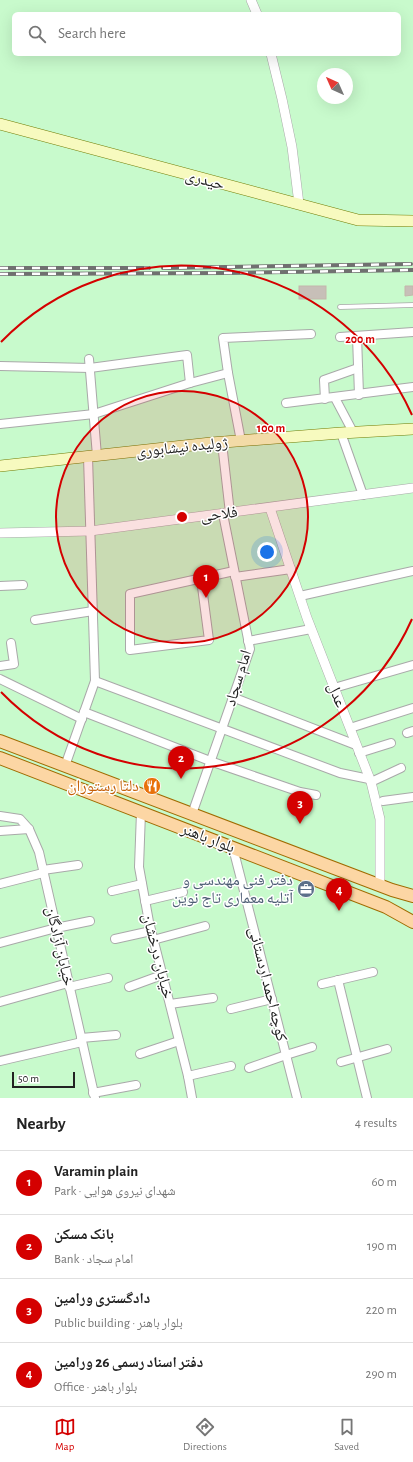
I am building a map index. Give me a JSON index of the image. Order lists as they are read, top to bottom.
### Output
{
  "streets": {
    "main road": ["حیدری", "ژولیده نیشابوری", "بلوار باهنر"],
    "street": [
      "فلاحی",
      "امام سجاد",
      "عدل",
      "خیابان آزادگان",
      "خیابان درخشان",
      "کوچه احمد اردستانی"
    ]
  },
  "crossings": [
    ["ژولیده نیشابوری", "امام سجاد"],
    ["فلاحی", "امام سجاد"],
    ["فلاحی", "عدل"],
    ["امام سجاد", "بلوار باهنر"],
    ["عدل", "بلوار باهنر"],
    ["بلوار باهنر", "خیابان درخشان"],
    ["بلوار باهنر", "کوچه احمد اردستانی"]
  ],
  "places": {
    "restaurant": ["دلتا رستوران"],
    "office": ["دفتر فنی مهندسی و آتلیه معماری تاج نوین"]
  },
  "scale_bar": "50 m",
  "north": "top left",
  "page": {
    "search": "Search here",
    "pins": [
      "1",
      "2",
      "3",
      "4"
    ],
    "scale": "50 m",
    "heading": ["Nearby", "4 results"],
    "list": [
      {
        "mark": "1",
        "name": "Varamin plain",
        "note": "Park · شهدای نیروی هوایی",
        "value": "60 m"
      },
      {
        "mark": "2",
        "name": "بانک مسکن",
        "note": "Bank · امام سجاد",
        "value": "190 m"
      },
      {
        "mark": "3",
        "name": "دادگستری ورامین",
        "note": "Public building · بلوار باهنر",
        "value": "220 m"
      },
      {
        "mark": "4",
        "name": "دفتر اسناد رسمی 26 ورامین",
        "note": "Office · بلوار باهنر",
        "value": "290 m"
      }
    ],
    "nav": ["Map", "Directions", "Saved"]
  },
  "rings": ["200 m", "100 m"]
}
